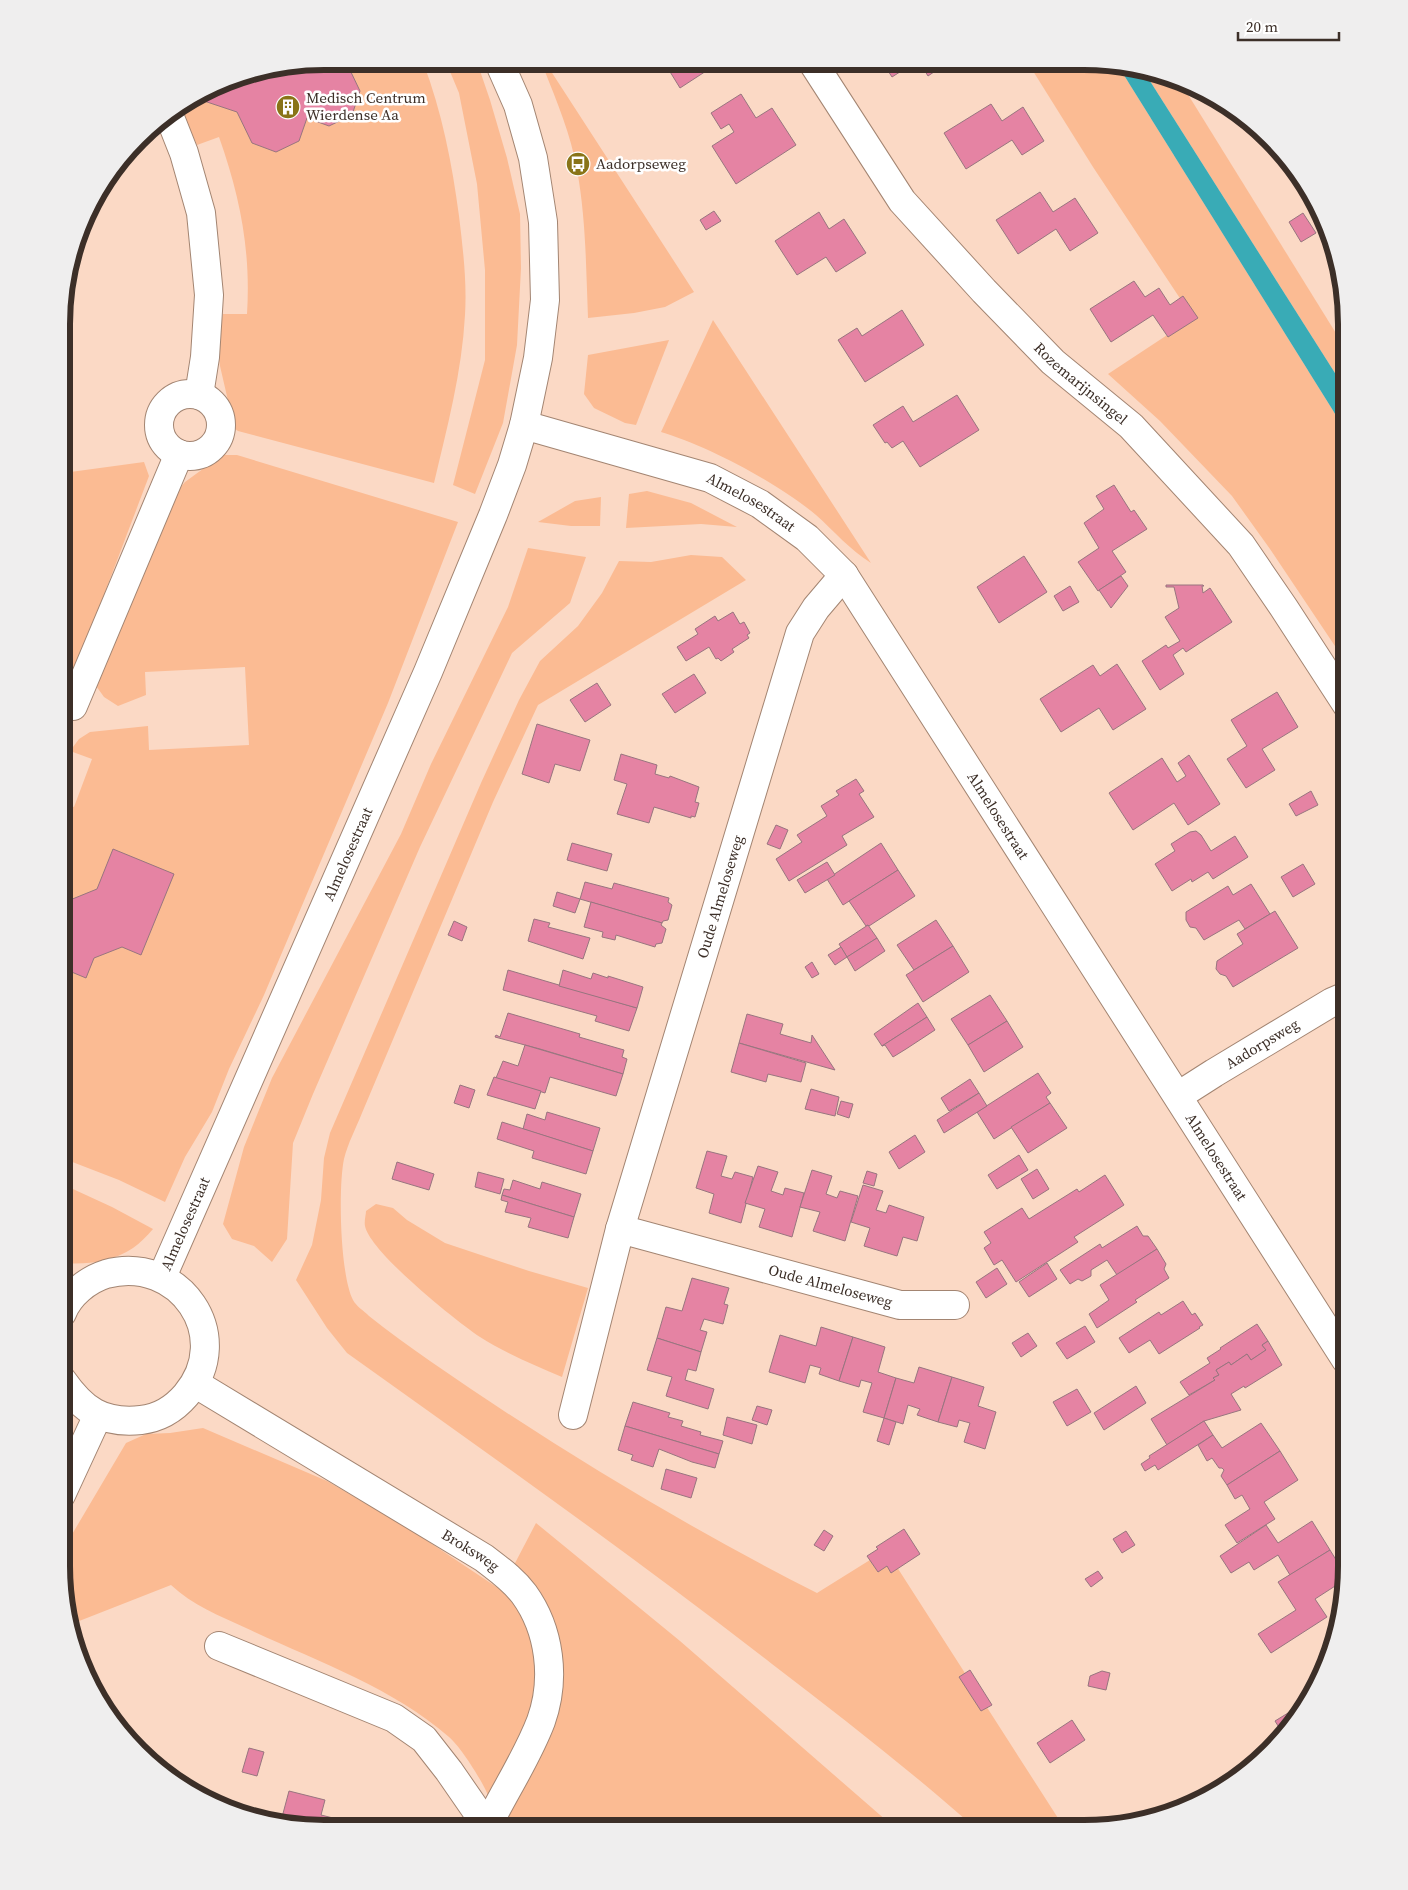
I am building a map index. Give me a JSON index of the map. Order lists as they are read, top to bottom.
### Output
{
  "streets": {
    "street": [
      "Rozemarijnsingel",
      "Almelosestraat",
      "Oude Almeloseweg",
      "Aadorpsweg",
      "Broksweg"
    ]
  },
  "crossings": [
    ["Almelosestraat", "Oude Almeloseweg"],
    ["Almelosestraat", "Aadorpsweg"]
  ],
  "places": {
    "building": ["Medisch Centrum Wierdense Aa"],
    "bus stop": ["Aadorpseweg"]
  },
  "scale_bar": "20 m"
}
